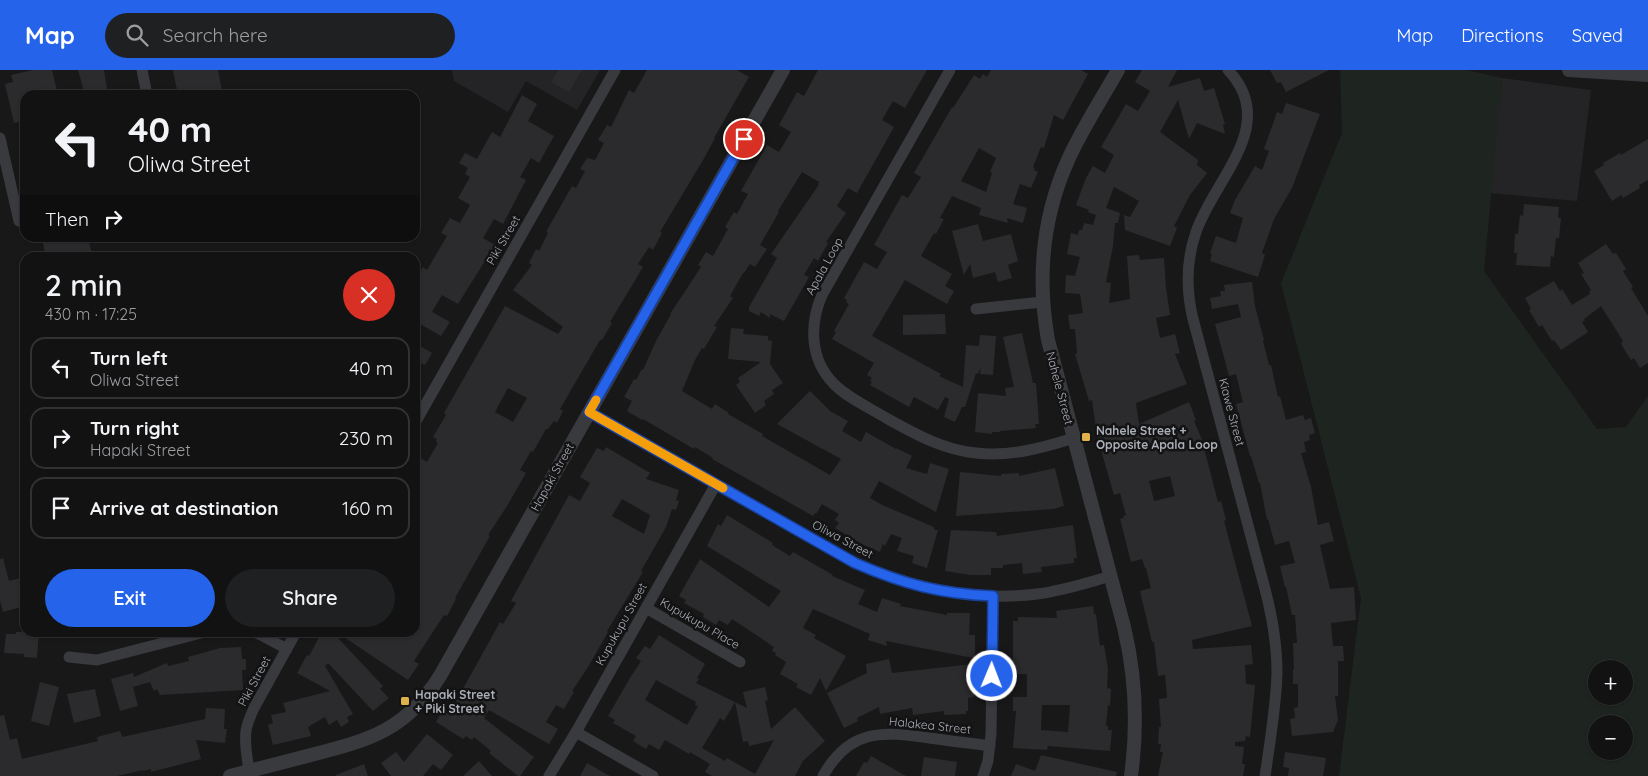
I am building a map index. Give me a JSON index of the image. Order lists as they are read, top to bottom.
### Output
{
  "streets": {
    "street": [
      "Piki Street",
      "Apala Loop",
      "Nahele Street",
      "Kiawe Street",
      "Hapaki Street",
      "Oliwa Street",
      "Kupukupu Place",
      "Kupukupu Street",
      "Halakea Street"
    ]
  },
  "crossings": [
    ["Piki Street", "Hapaki Street"],
    ["Apala Loop", "Nahele Street"],
    ["Nahele Street", "Oliwa Street"],
    ["Hapaki Street", "Oliwa Street"],
    ["Oliwa Street", "Kupukupu Street"],
    ["Kupukupu Place", "Kupukupu Street"]
  ],
  "places": {
    "transit": ["Nahele Street + Opposite Apala Loop", "Hapaki Street + Piki Street"]
  },
  "page": {
    "header": "Map",
    "search": "Search here",
    "nav": ["Map", "Directions", "Saved"],
    "turn": ["40 m", "Oliwa Street"],
    "then": "Then",
    "heading": ["2 min", "430 m · 17:25"],
    "list": [
      {
        "name": "Turn left",
        "note": "Oliwa Street",
        "value": "40 m"
      },
      {
        "name": "Turn right",
        "note": "Hapaki Street",
        "value": "230 m"
      },
      {
        "name": "Arrive at destination",
        "value": "160 m"
      }
    ],
    "buttons": ["Exit", "Share"],
    "map_buttons": ["+", "−"]
  }
}
